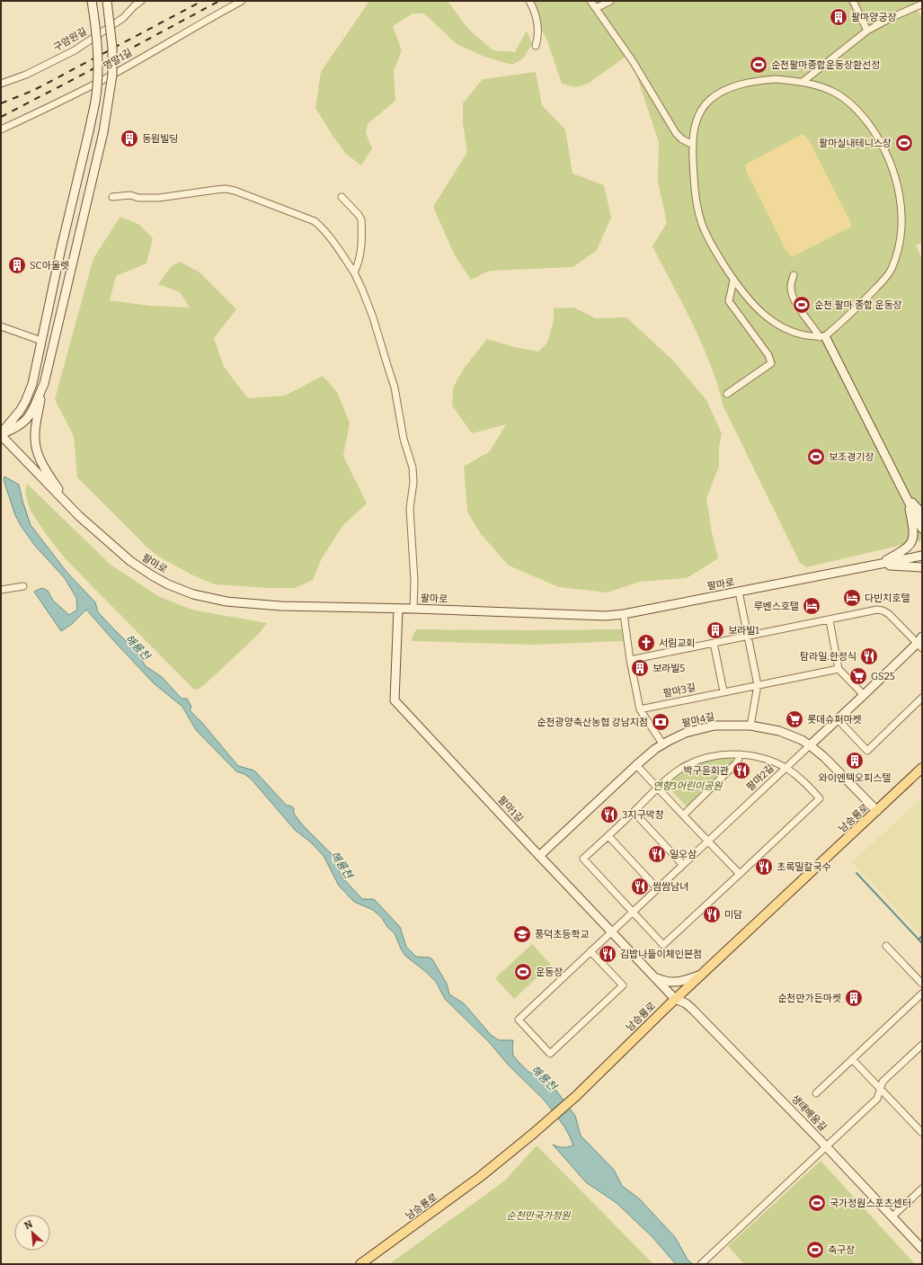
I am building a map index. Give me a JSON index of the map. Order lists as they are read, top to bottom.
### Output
{
  "streets": {
    "main road": [
      "팔마로",
      "팔마4길",
      "팔마2길",
      "팔마1길",
      "남승룡로",
      "생태배움길"
    ],
    "street": ["구암원길", "명말1길", "팔마3길"]
  },
  "crossings": [
    ["팔마로", "팔마1길"],
    ["팔마4길", "팔마2길"],
    ["팔마4길", "팔마1길"],
    ["팔마4길", "남승룡로"],
    ["팔마2길", "팔마1길"],
    ["팔마1길", "남승룡로"],
    ["팔마1길", "생태배움길"],
    ["남승룡로", "생태배움길"]
  ],
  "water": ["해룡천"],
  "parks": ["연향3어린이공원", "순천만국가정원"],
  "places": {
    "building": [
      "팔마양궁장",
      "동원빌딩",
      "SC아울렛",
      "보라빌1",
      "보라빌5",
      "와이엔텍오피스텔",
      "순천만가든마켓"
    ],
    "sports": [
      "순천팔마종합운동장환선정",
      "팔마실내테니스장",
      "순천 팔마 종합 운동장",
      "보조경기장",
      "운동장",
      "국가정원스포츠센터",
      "축구장"
    ],
    "hotel": ["다빈치호텔", "루벤스호텔"],
    "church": ["서림교회"],
    "restaurant": [
      "탐라일.한정식",
      "박구윤회관",
      "3지구막창",
      "일오삼",
      "초록밀칼국수",
      "쌈쌈남녀",
      "미담",
      "김밥나들이체인본점"
    ],
    "supermarket": ["GS25", "롯데슈퍼마켓"],
    "bank": ["순천광양축산농협 강남지점"],
    "school or university": ["풍덕초등학교"]
  },
  "north": "top left"
}
